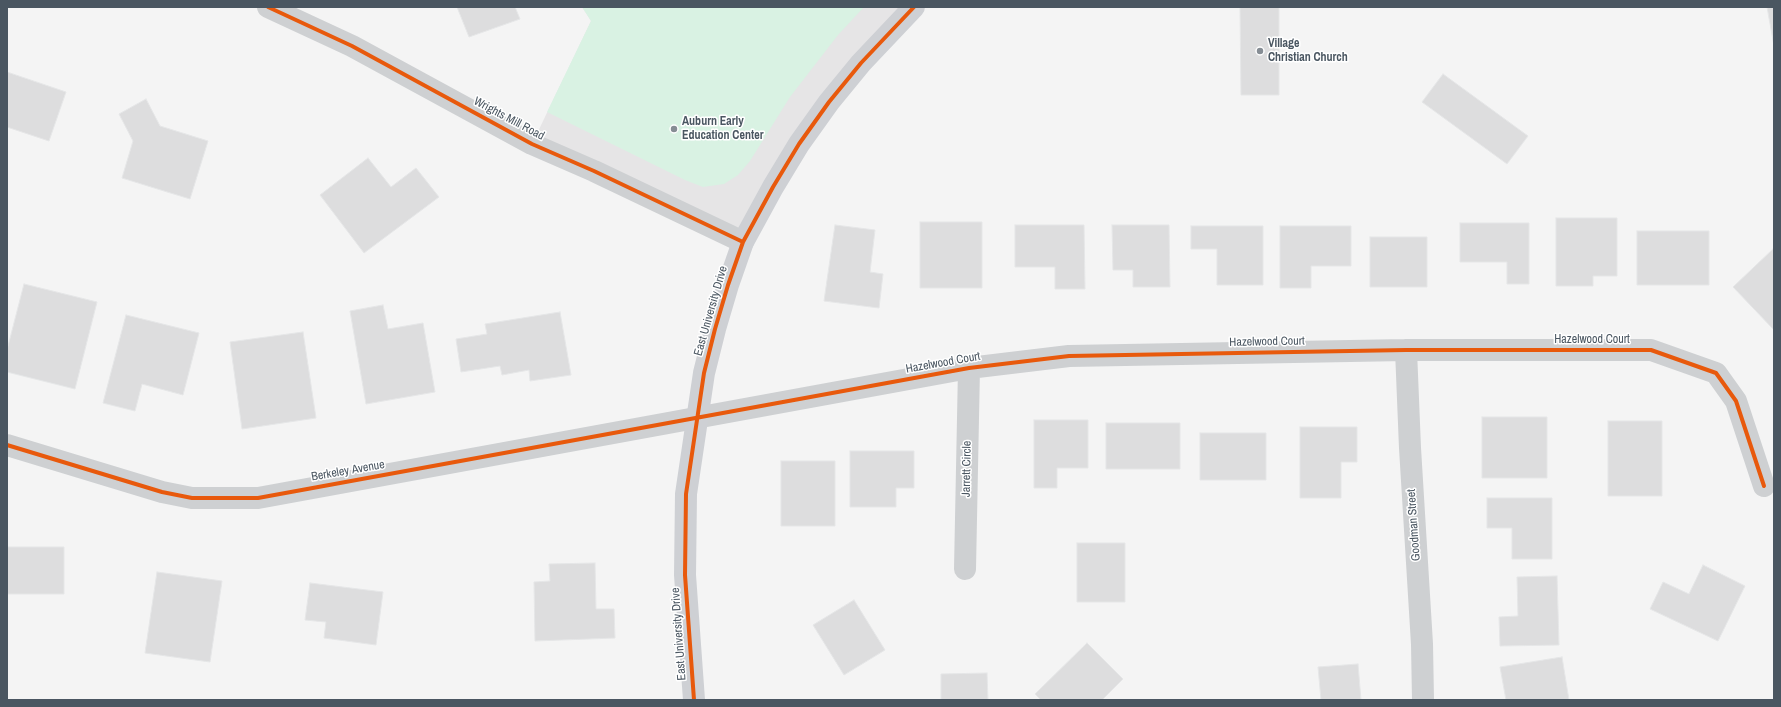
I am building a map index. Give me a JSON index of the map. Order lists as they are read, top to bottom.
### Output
{
  "streets": {
    "main road": ["East University Drive"],
    "street": [
      "Wrights Mill Road",
      "Hazelwood Court",
      "Jarrett Circle",
      "Berkeley Avenue",
      "Goodman Street"
    ]
  },
  "crossings": [
    ["Wrights Mill Road", "East University Drive"],
    ["East University Drive", "Hazelwood Court"],
    ["East University Drive", "Berkeley Avenue"],
    ["Hazelwood Court", "Jarrett Circle"],
    ["Hazelwood Court", "Berkeley Avenue"],
    ["Hazelwood Court", "Goodman Street"]
  ],
  "places": ["Village Christian Church", "Auburn Early Education Center"]
}
